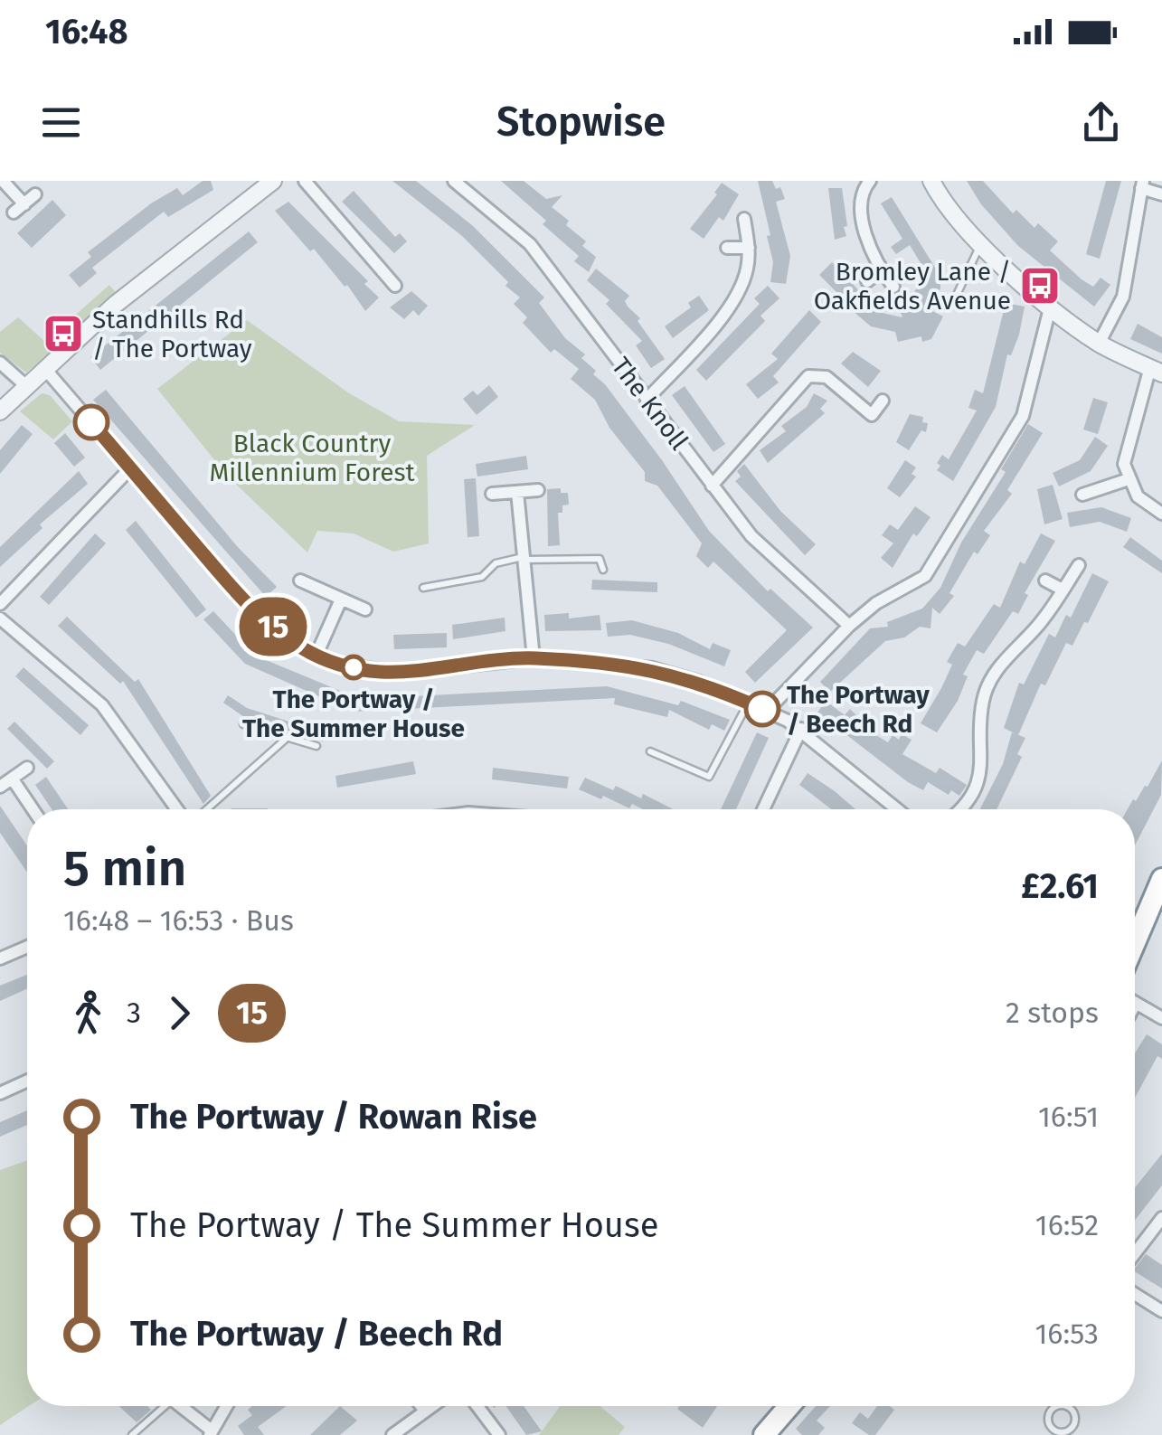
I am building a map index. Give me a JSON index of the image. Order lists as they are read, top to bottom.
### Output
{
  "streets": {
    "street": ["The Knoll"]
  },
  "parks": ["Black Country Millennium Forest"],
  "places": {
    "bus stop": ["Bromley Lane / Oakfields Avenue", "Standhills Rd / The Portway"],
    "other": ["The Portway / The Summer House", "The Portway / Beech Rd"]
  },
  "lines": ["bus line 15"],
  "page": {
    "status": "16:48",
    "header": "Stopwise",
    "on_map": "15",
    "heading": ["5 min", "16:48 – 16:53 · Bus", "£2.61"],
    "legs": ["3", "15", "2 stops"],
    "list": [
      {
        "name": "The Portway / Rowan Rise",
        "value": "16:51"
      },
      {
        "name": "The Portway / The Summer House",
        "value": "16:52"
      },
      {
        "name": "The Portway / Beech Rd",
        "value": "16:53"
      }
    ]
  }
}
